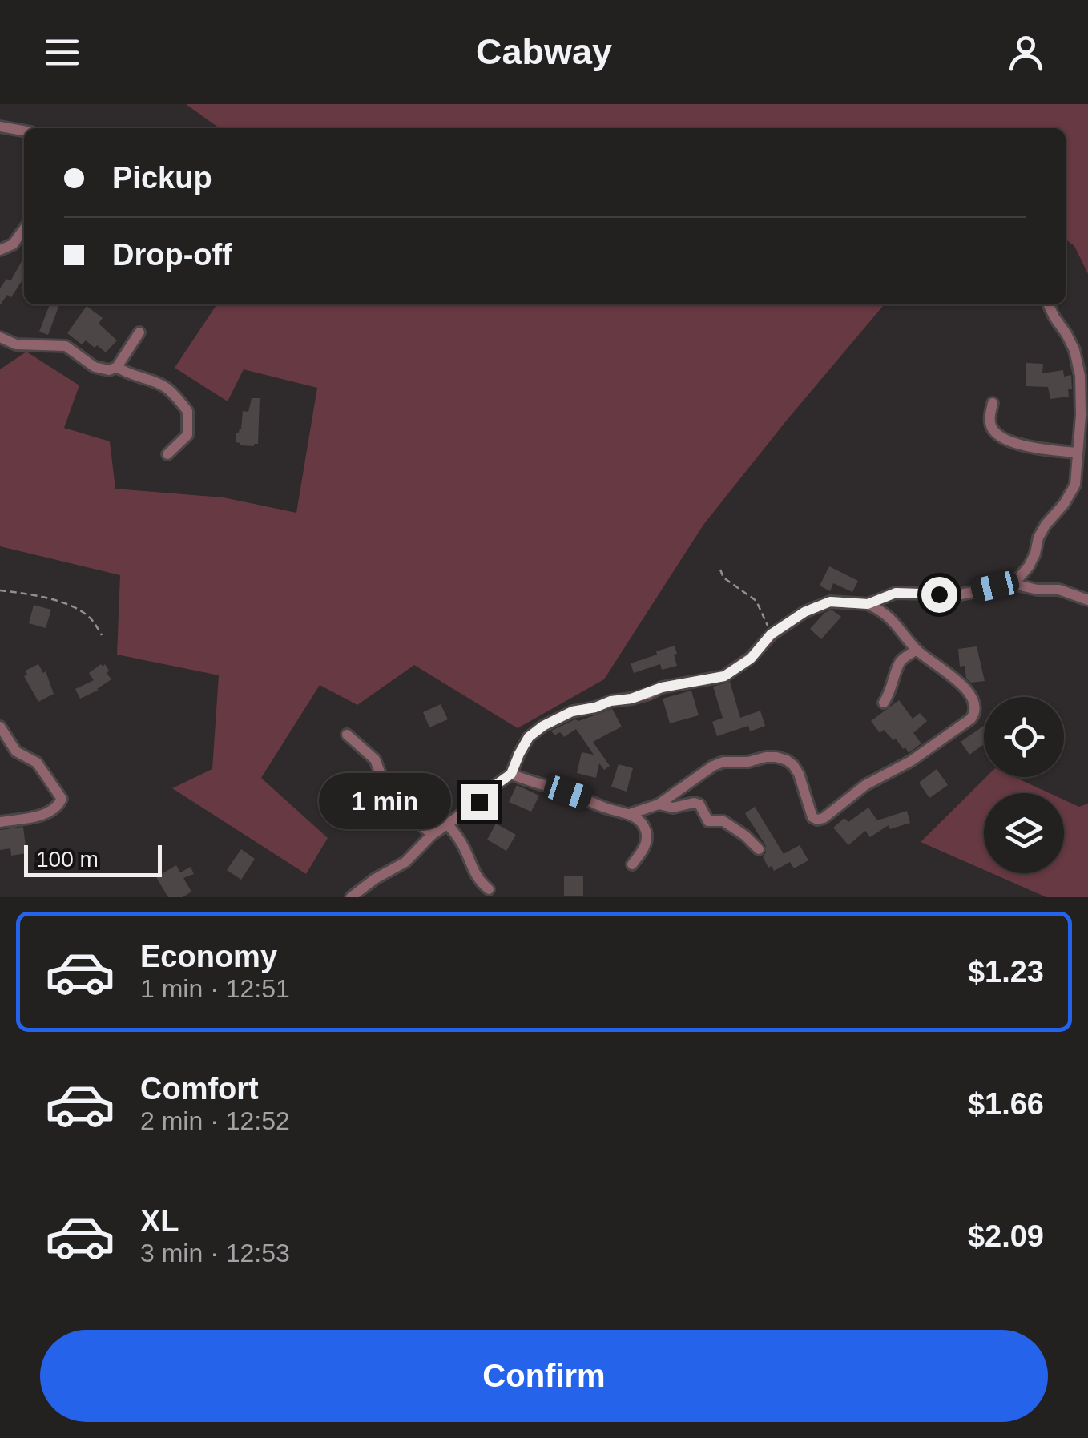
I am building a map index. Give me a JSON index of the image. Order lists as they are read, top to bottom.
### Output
{
  "scale_bar": "100 m",
  "page": {
    "header": "Cabway",
    "banner": ["Pickup", "Drop-off"],
    "bubble": "1 min",
    "scale": "100 m",
    "list": [
      {
        "name": "Economy",
        "note": "1 min · 12:51",
        "value": "$1.23"
      },
      {
        "name": "Comfort",
        "note": "2 min · 12:52",
        "value": "$1.66"
      },
      {
        "name": "XL",
        "note": "3 min · 12:53",
        "value": "$2.09"
      }
    ],
    "buttons": "Confirm"
  }
}
